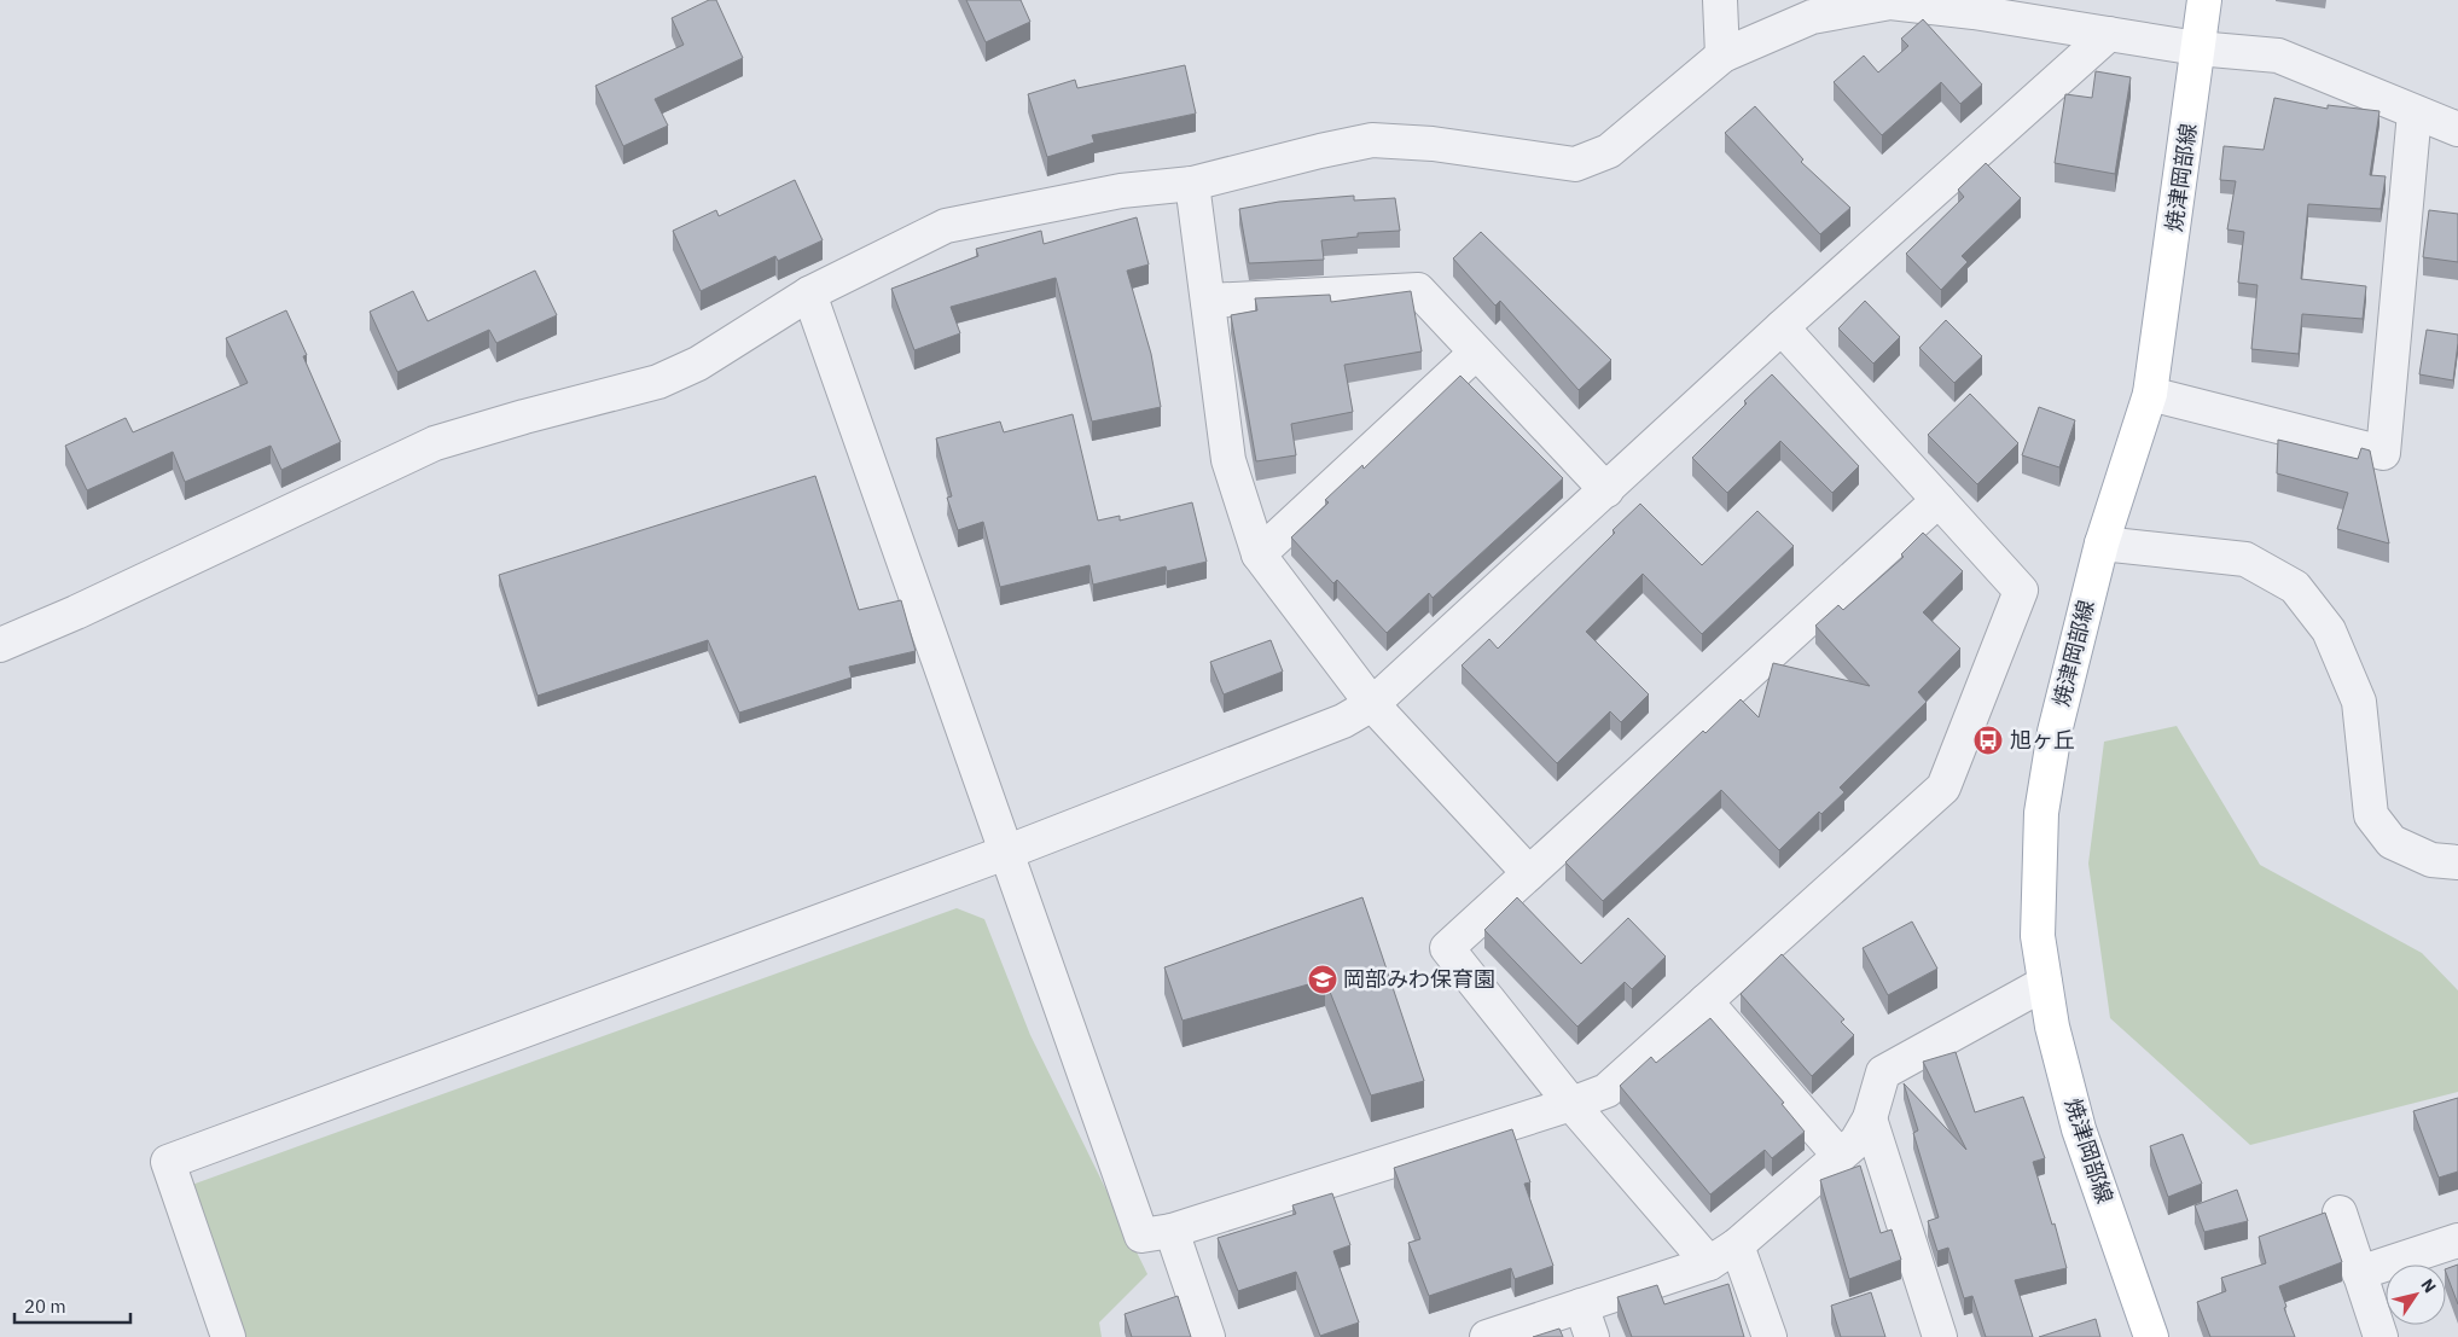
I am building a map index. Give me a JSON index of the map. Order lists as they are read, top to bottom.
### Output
{
  "streets": {
    "main road": ["焼津岡部線"]
  },
  "places": {
    "bus stop": ["旭ヶ丘"],
    "school or university": ["岡部みわ保育園"]
  },
  "scale_bar": "20 m",
  "north": "top right"
}
